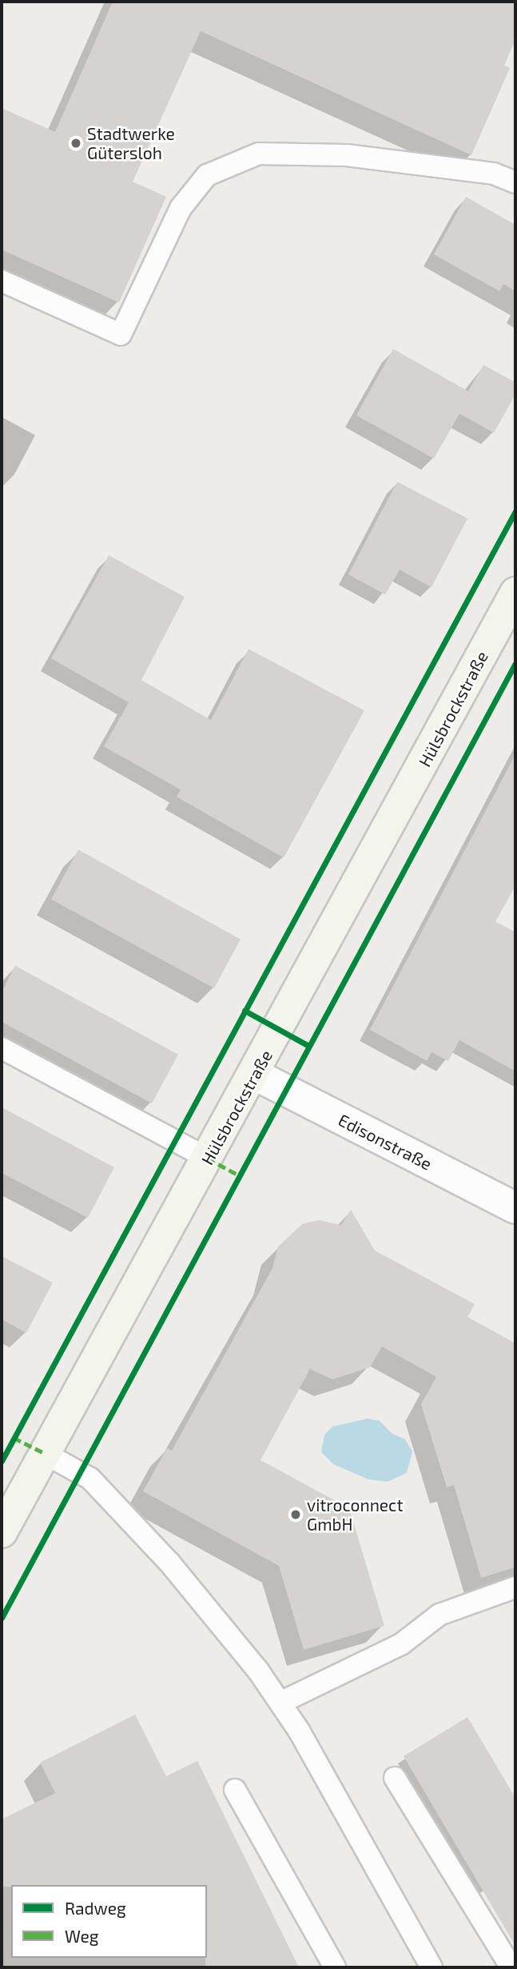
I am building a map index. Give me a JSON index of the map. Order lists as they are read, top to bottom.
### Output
{
  "streets": {
    "street": ["Hülsbrockstraße", "Edisonstraße"]
  },
  "crossings": [
    ["Hülsbrockstraße", "Edisonstraße"]
  ],
  "places": ["Stadtwerke Gütersloh", "vitroconnect GmbH"],
  "legend": ["Radweg", "Weg"]
}
